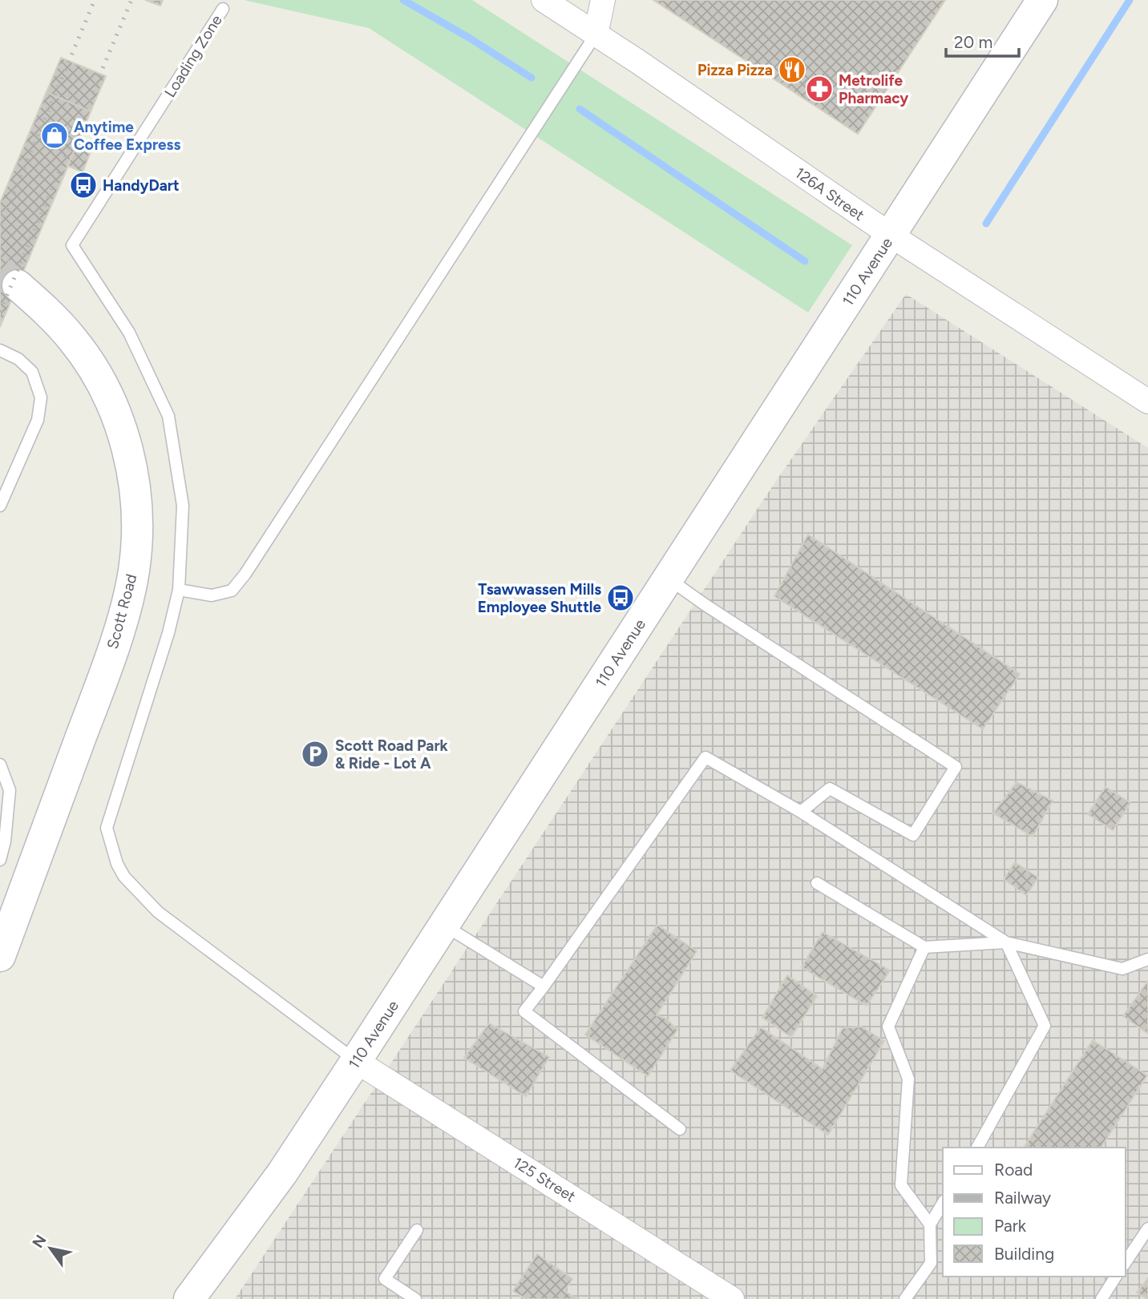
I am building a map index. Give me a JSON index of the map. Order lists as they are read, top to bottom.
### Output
{
  "streets": {
    "main road": ["110 Avenue", "Scott Road"],
    "street": ["126A Street", "125 Street"],
    "lane": ["Loading Zone"]
  },
  "crossings": [
    ["126A Street", "110 Avenue"],
    ["110 Avenue", "125 Street"]
  ],
  "places": {
    "restaurant": ["Pizza Pizza"],
    "pharmacy": ["Metrolife Pharmacy"],
    "shop": ["Anytime Coffee Express"],
    "bus stop": ["HandyDart", "Tsawwassen Mills Employee Shuttle"],
    "parking": ["Scott Road Park & Ride - Lot A"]
  },
  "legend": [
    "Road",
    "Railway",
    "Park",
    "Building"
  ],
  "scale_bar": "20 m",
  "north": "top left"
}
